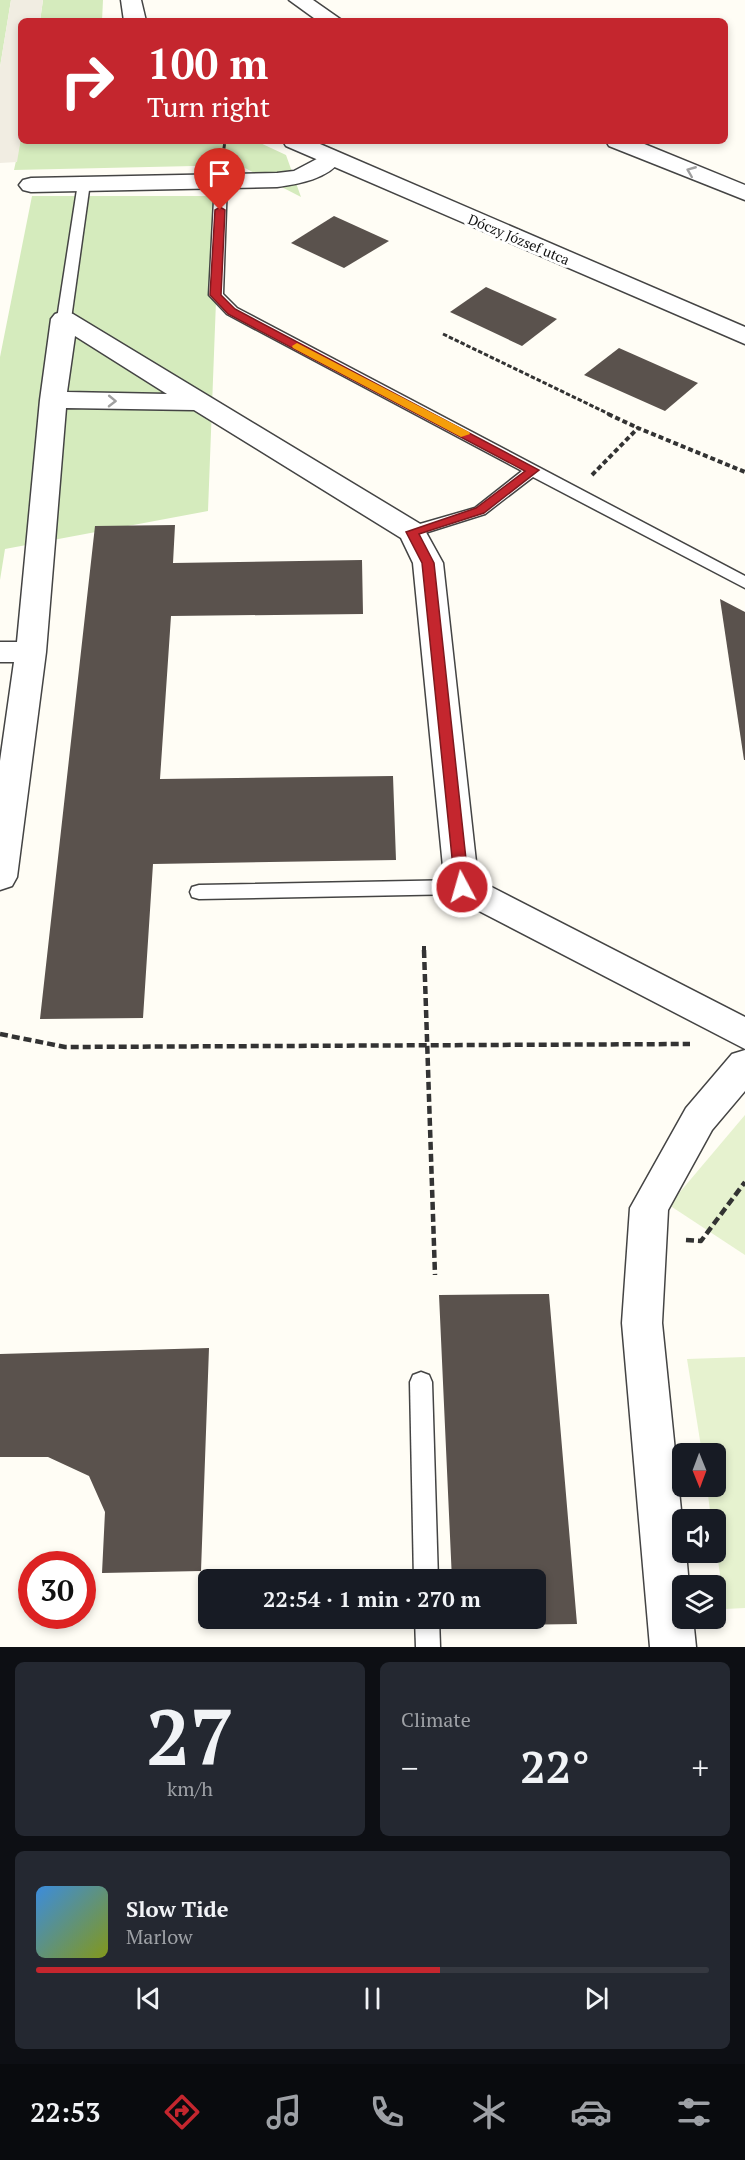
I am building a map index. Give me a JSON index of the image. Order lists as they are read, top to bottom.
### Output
{
  "streets": {
    "street": ["Dóczy József utca"]
  },
  "north": "bottom",
  "page": {
    "turn": ["100 m", "Turn right"],
    "limit": "30",
    "trip": "22:54 · 1 min · 270 m",
    "tile": [
      ["27", "km/h"],
      "Climate"
    ],
    "heat": ["−", "22°", "+"],
    "song": ["Slow Tide", "Marlow"],
    "tabs": "22:53"
  }
}
